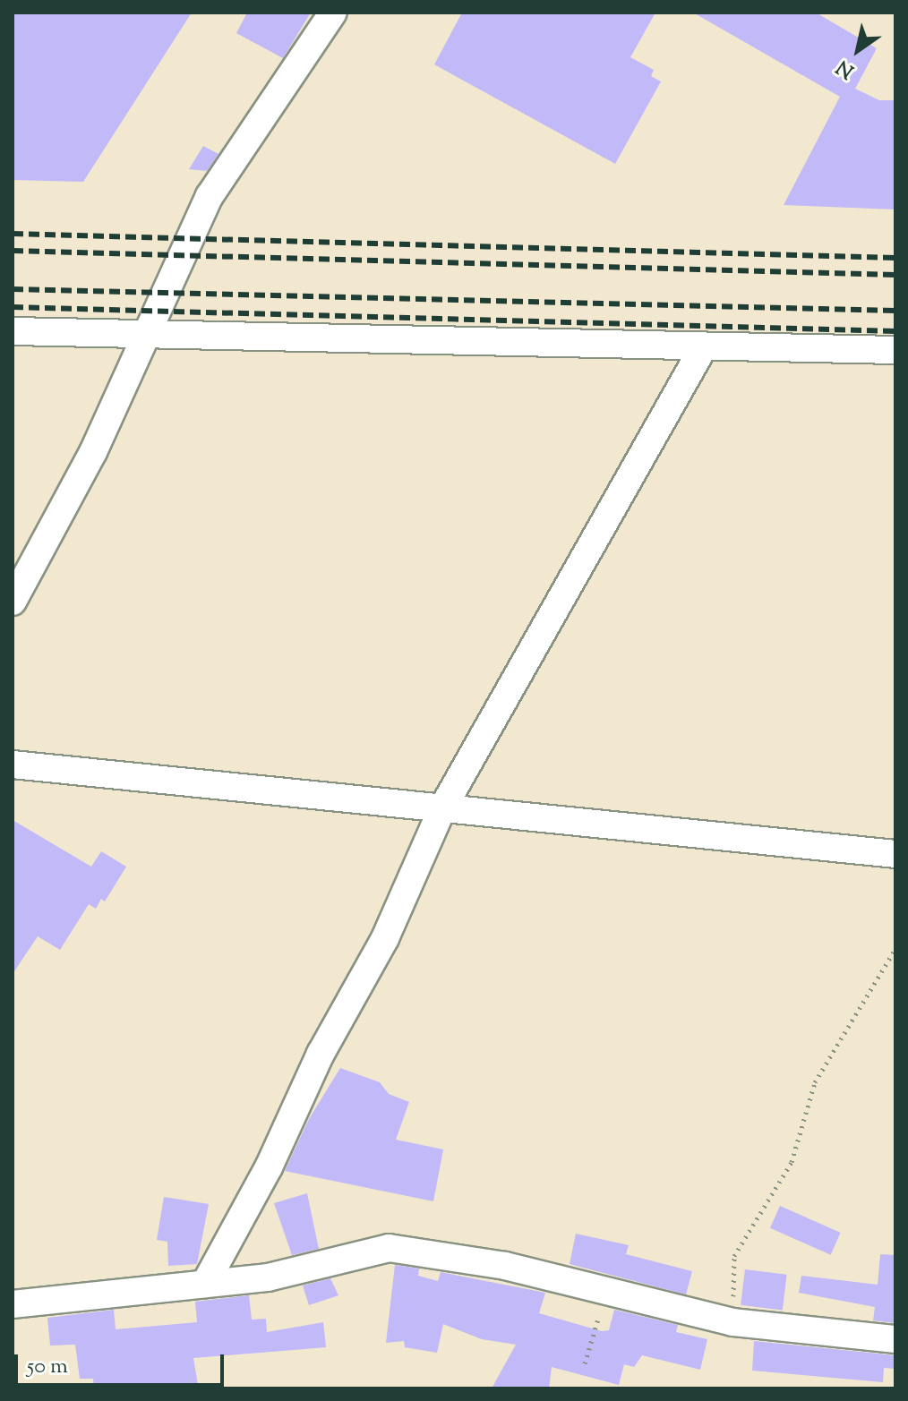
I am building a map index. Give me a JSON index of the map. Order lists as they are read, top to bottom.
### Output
{
  "scale_bar": "50 m",
  "north": "bottom left"
}
